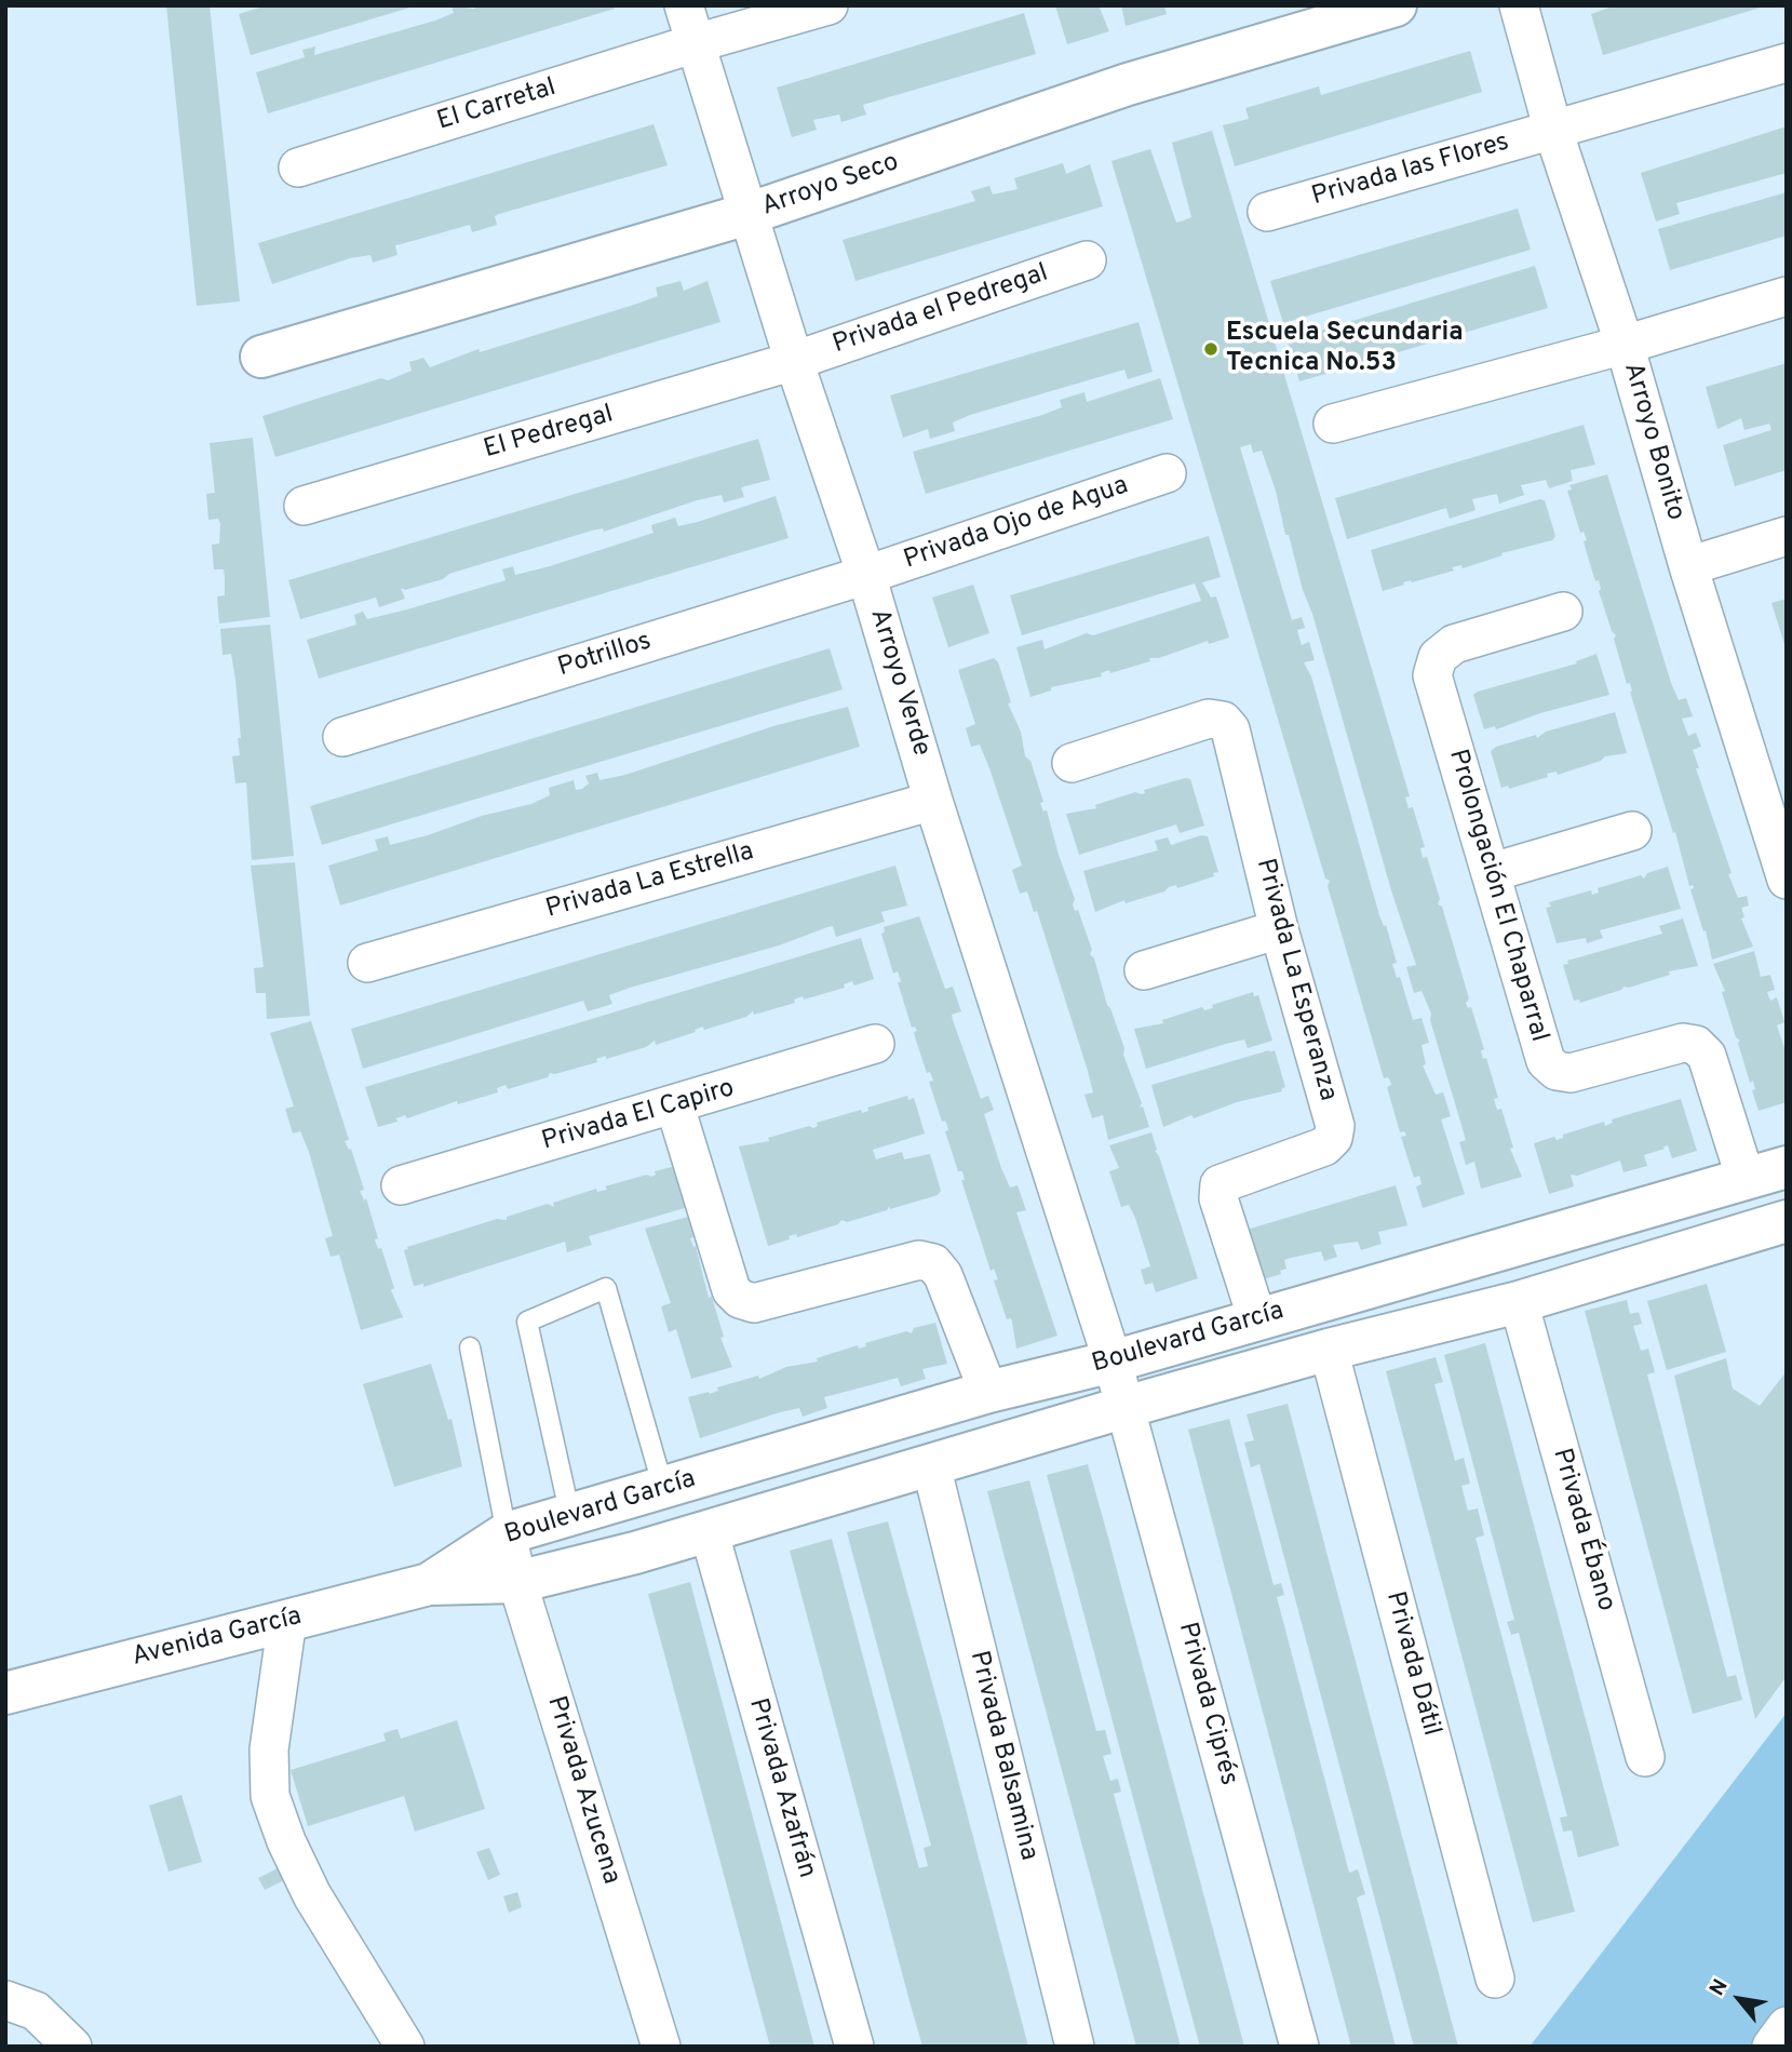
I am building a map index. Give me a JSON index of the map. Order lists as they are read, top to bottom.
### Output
{
  "streets": {
    "main road": ["Arroyo Seco", "Boulevard García", "Avenida García"],
    "street": [
      "El Carretal",
      "Privada las Flores",
      "Privada el Pedregal",
      "El Pedregal",
      "Arroyo Bonito",
      "Privada Ojo de Agua",
      "Potrillos",
      "Arroyo Verde",
      "Privada La Estrella",
      "Prolongación El Chaparral",
      "Privada La Esperanza",
      "Privada El Capiro",
      "Privada Ébano",
      "Privada Dátil",
      "Privada Ciprés",
      "Privada Balsamina",
      "Privada Azafrán",
      "Privada Azucena"
    ]
  },
  "crossings": [
    ["El Carretal", "Arroyo Verde"],
    ["Privada las Flores", "Arroyo Bonito"],
    ["Arroyo Seco", "Arroyo Verde"],
    ["Privada el Pedregal", "El Pedregal"],
    ["Privada el Pedregal", "Arroyo Verde"],
    ["El Pedregal", "Arroyo Verde"],
    ["Privada Ojo de Agua", "Potrillos"],
    ["Privada Ojo de Agua", "Arroyo Verde"],
    ["Potrillos", "Arroyo Verde"],
    ["Arroyo Verde", "Privada La Estrella"],
    ["Arroyo Verde", "Boulevard García"],
    ["Arroyo Verde", "Privada Ciprés"],
    ["Prolongación El Chaparral", "Boulevard García"],
    ["Privada La Esperanza", "Boulevard García"],
    ["Boulevard García", "Privada Ébano"],
    ["Boulevard García", "Avenida García"],
    ["Boulevard García", "Privada Dátil"],
    ["Boulevard García", "Privada Ciprés"],
    ["Boulevard García", "Privada Balsamina"],
    ["Boulevard García", "Privada Azafrán"],
    ["Boulevard García", "Privada Azucena"]
  ],
  "places": ["Escuela Secundaria Tecnica No.53"],
  "north": "top left"
}
